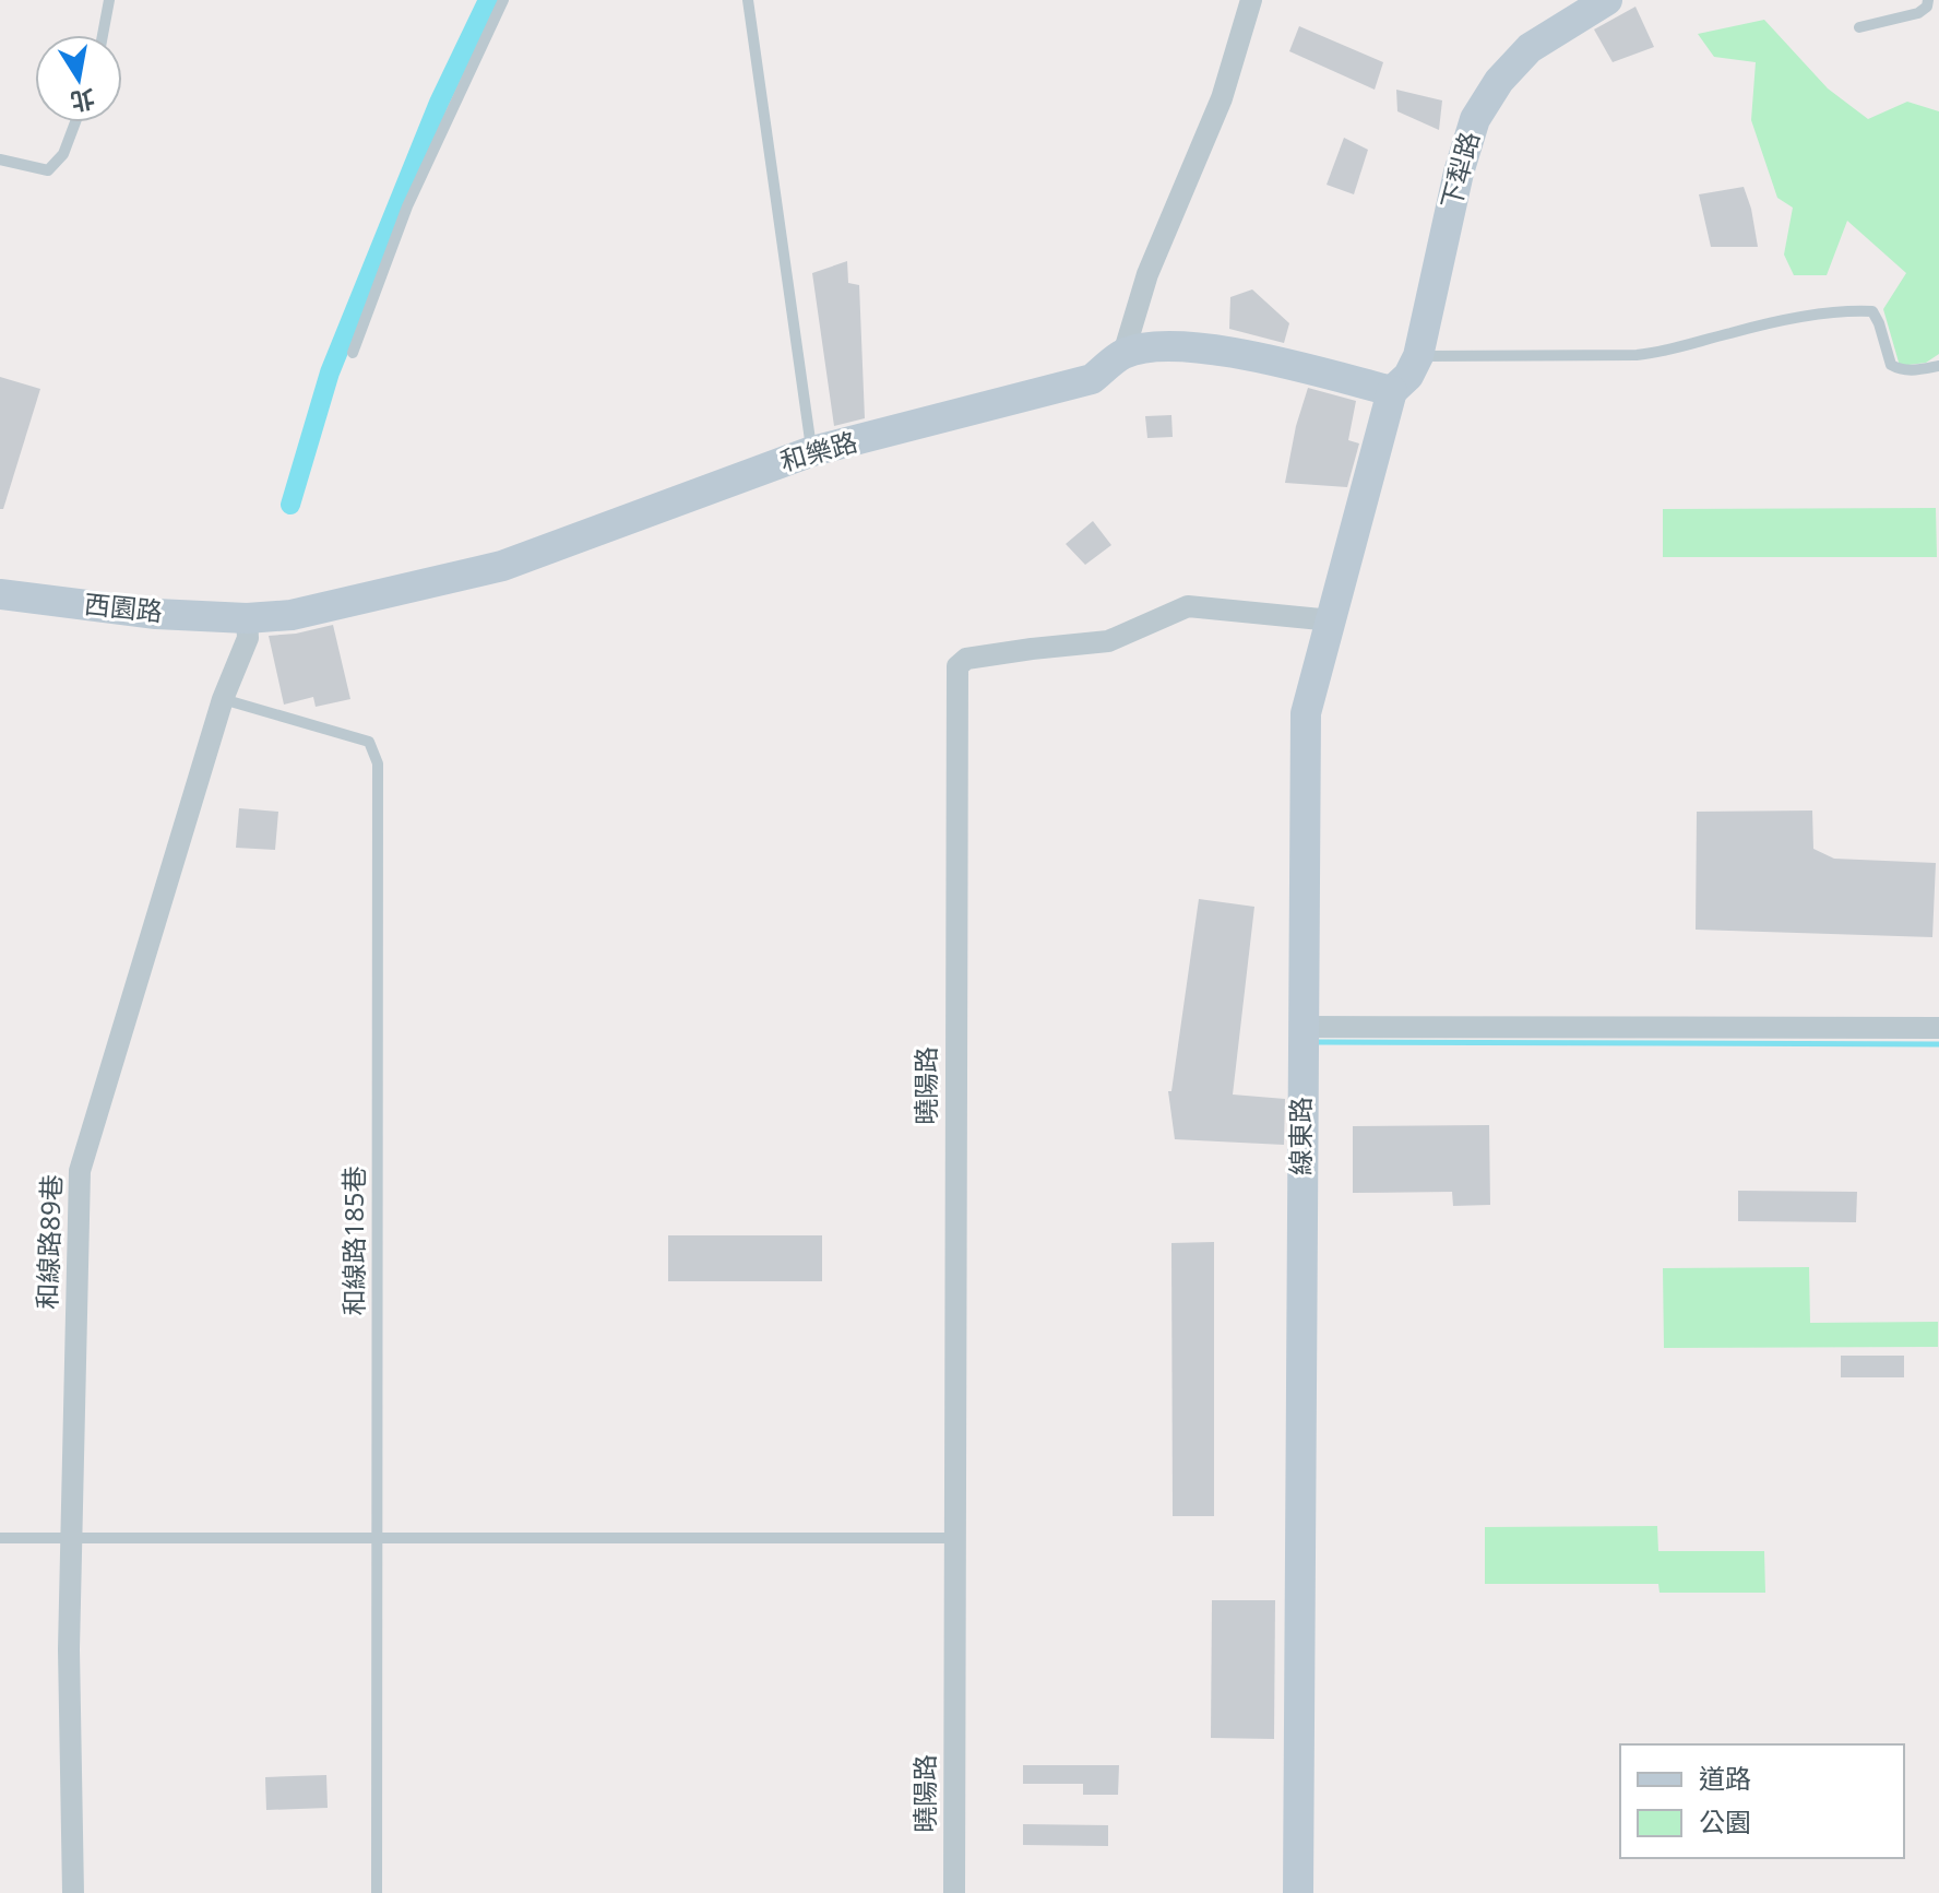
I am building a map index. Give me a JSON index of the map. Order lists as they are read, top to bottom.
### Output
{
  "streets": {
    "street": [
      "下犁路",
      "和樂路",
      "西園路",
      "曉陽路",
      "線東路",
      "和線路89巷"
    ],
    "lane": ["和線路185巷"]
  },
  "crossings": [
    ["下犁路", "和樂路"],
    ["下犁路", "線東路"],
    ["和樂路", "西園路"],
    ["和樂路", "線東路"],
    ["和樂路", "和線路89巷"],
    ["西園路", "和線路89巷"],
    ["曉陽路", "線東路"],
    ["和線路185巷", "和線路89巷"]
  ],
  "legend": ["道路", "公園"],
  "north": "bottom"
}
